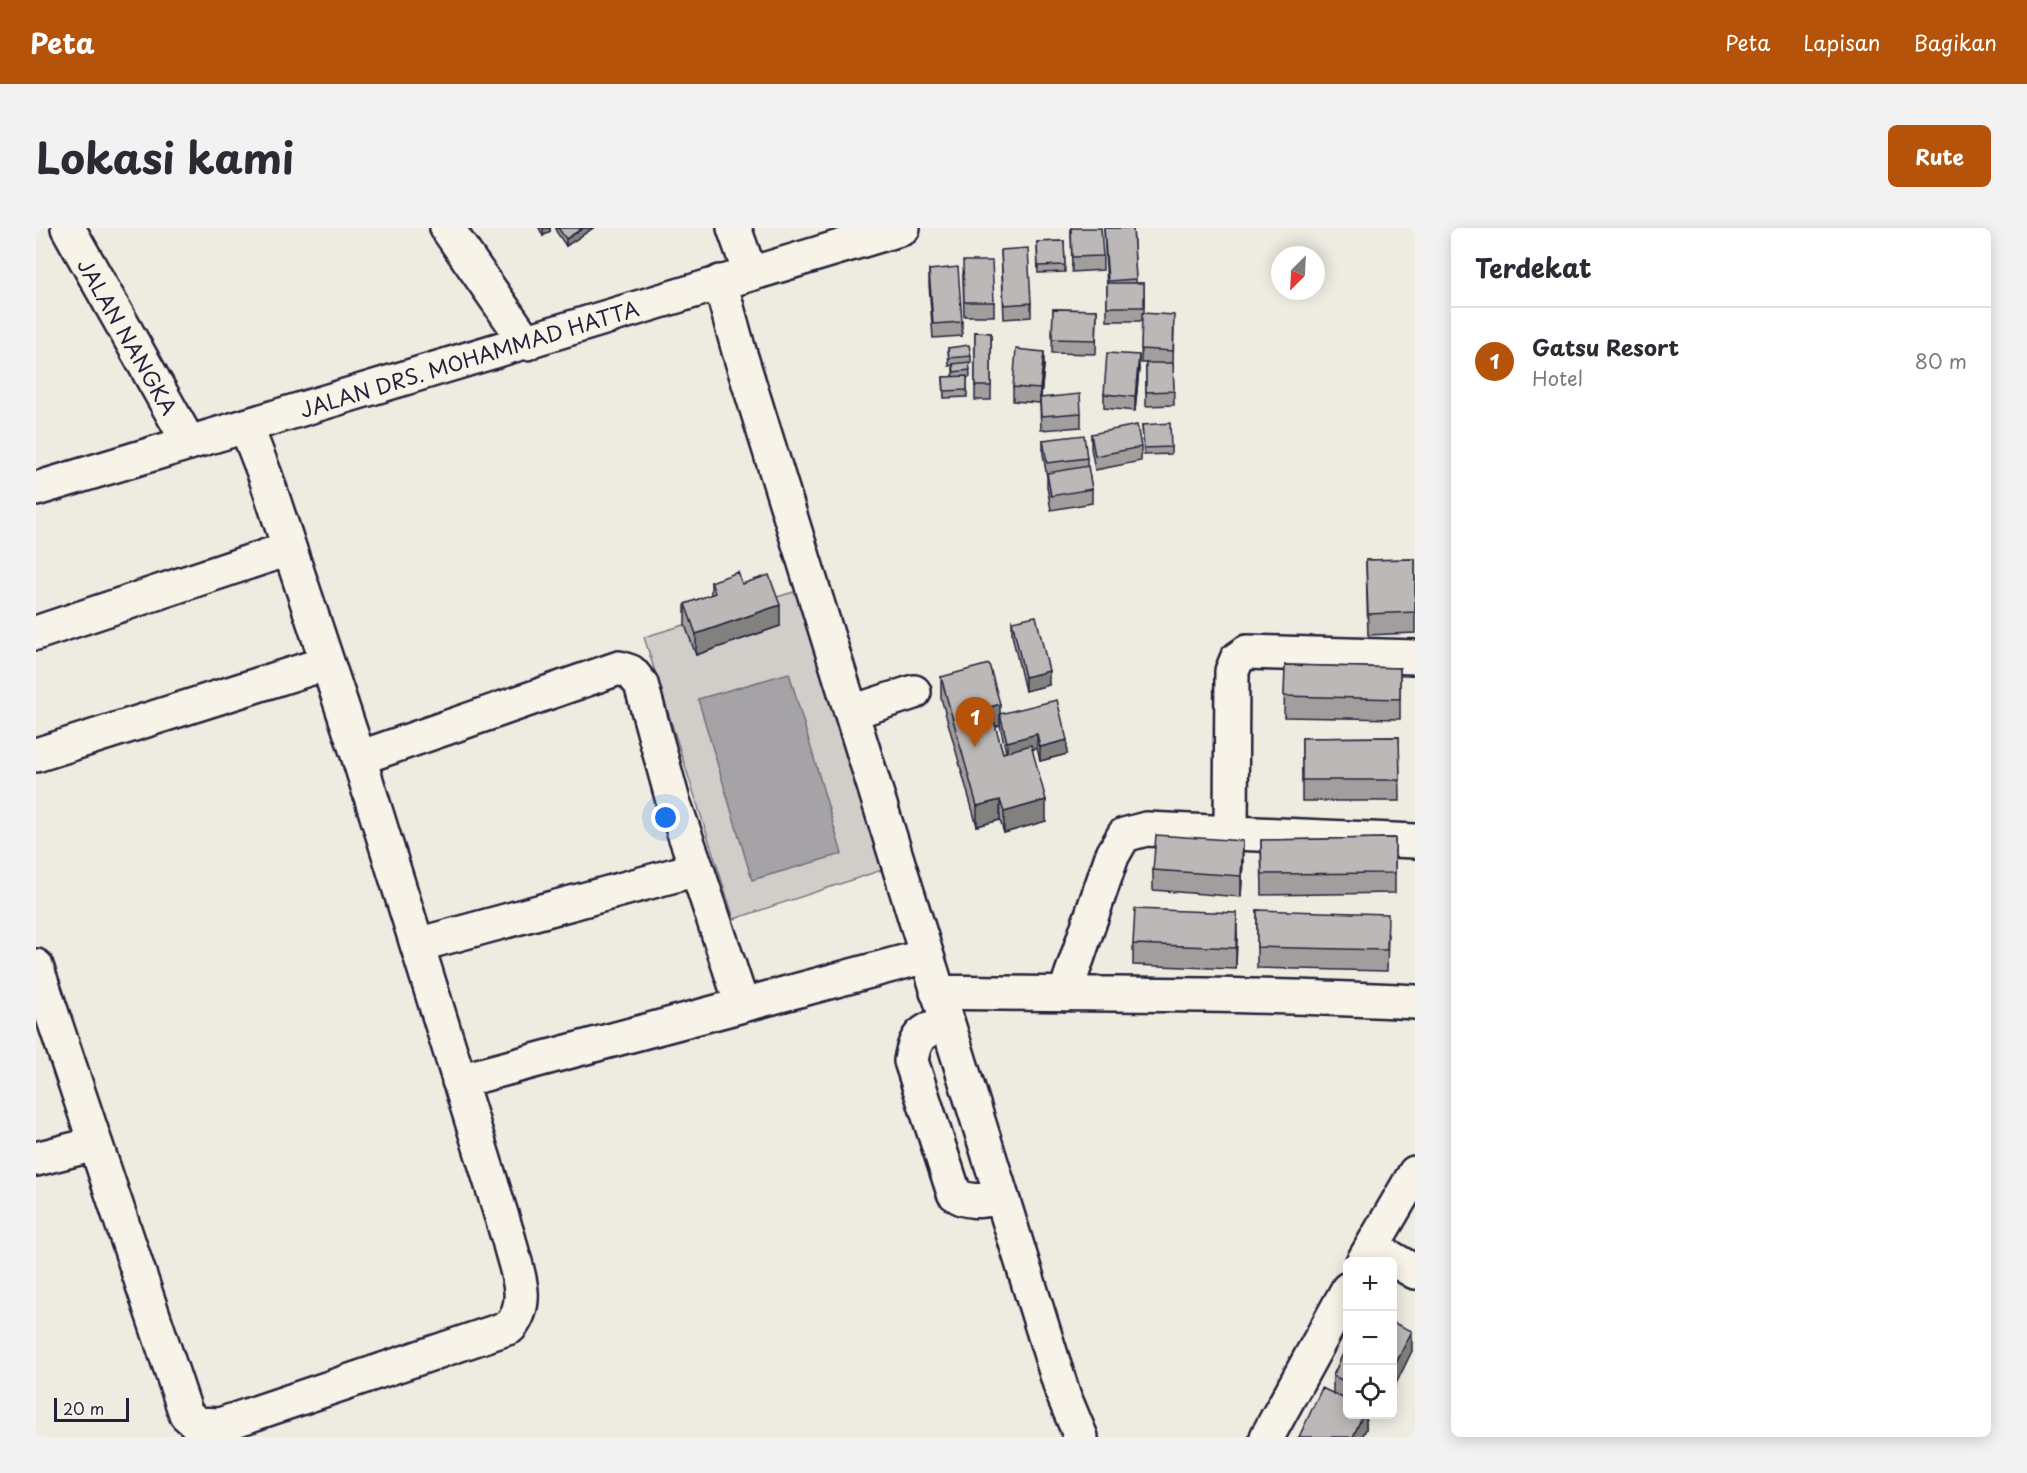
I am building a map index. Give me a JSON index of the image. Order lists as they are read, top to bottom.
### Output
{
  "streets": {
    "main road": ["JALAN NANGKA", "JALAN DRS. MOHAMMAD HATTA"]
  },
  "crossings": [
    ["JALAN NANGKA", "JALAN DRS. MOHAMMAD HATTA"]
  ],
  "scale_bar": "20 m",
  "north": "bottom left",
  "page": {
    "header": "Peta",
    "nav": ["Peta", "Lapisan", "Bagikan"],
    "title": "Lokasi kami",
    "buttons": "Rute",
    "heading": "Terdekat",
    "list": [
      {
        "mark": "1",
        "name": "Gatsu Resort",
        "note": "Hotel",
        "value": "80 m"
      }
    ],
    "pins": "1",
    "map_buttons": ["+", "−"],
    "scale": "20 m"
  }
}
